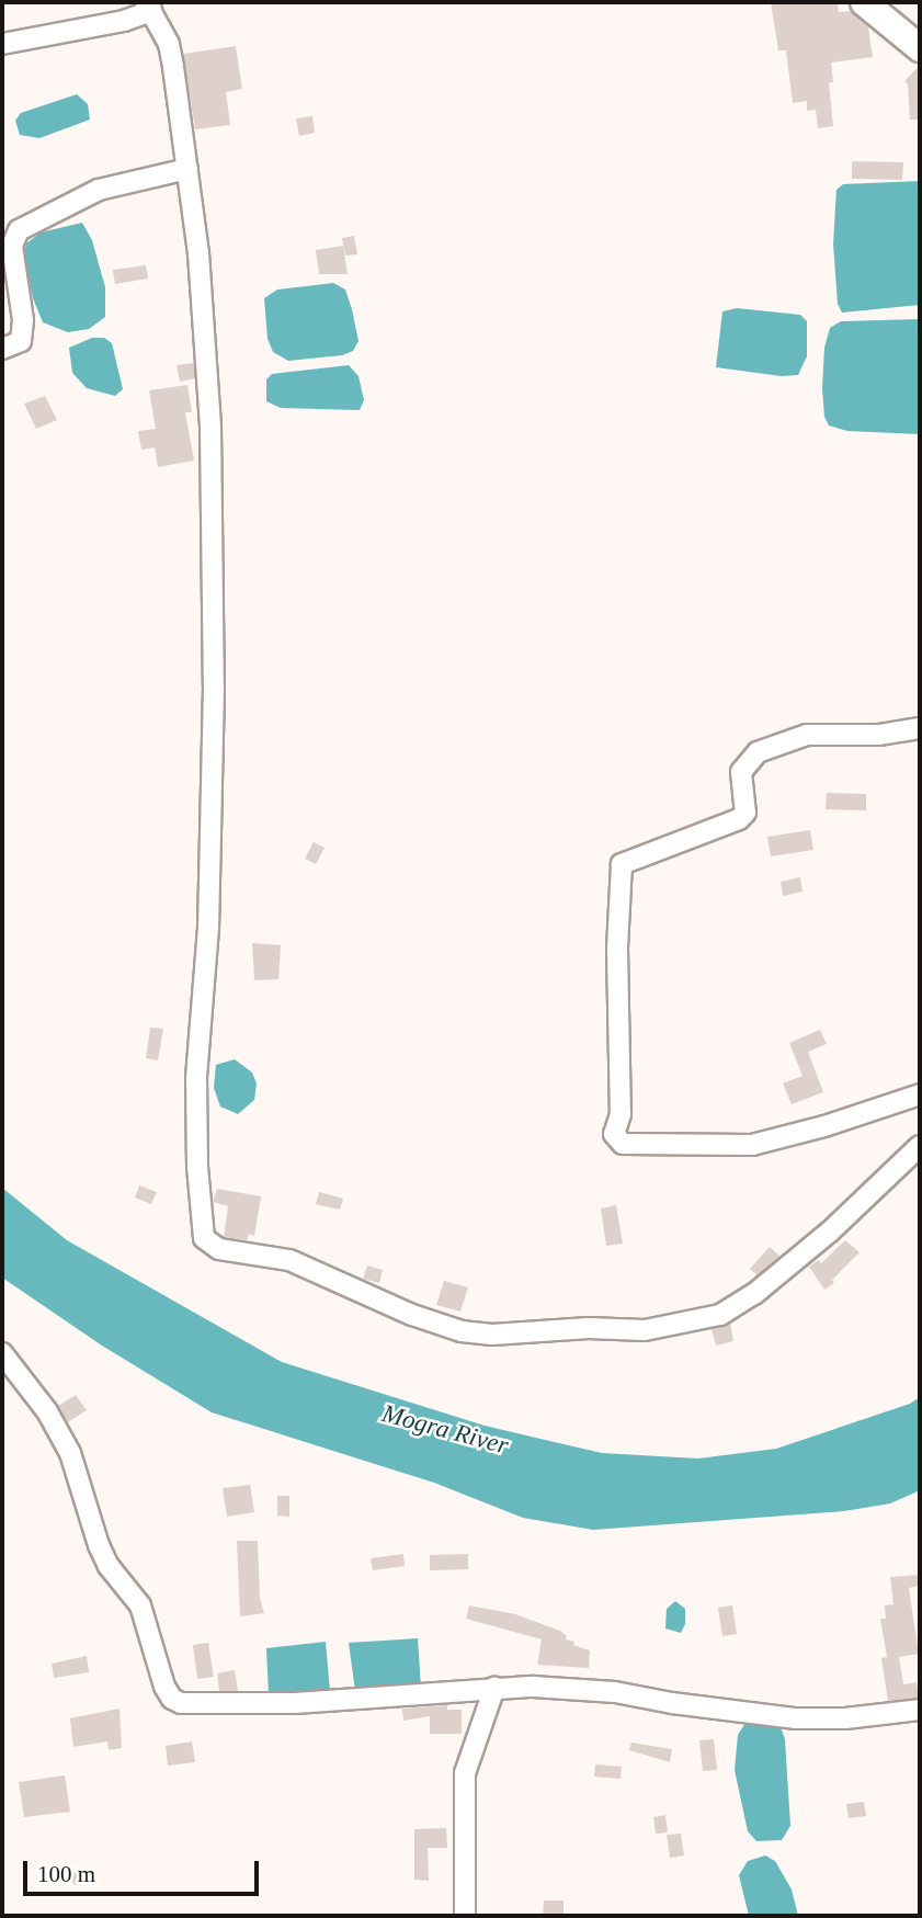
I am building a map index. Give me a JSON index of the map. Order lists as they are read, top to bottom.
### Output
{
  "water": ["Mogra River"],
  "scale_bar": "100 m"
}
